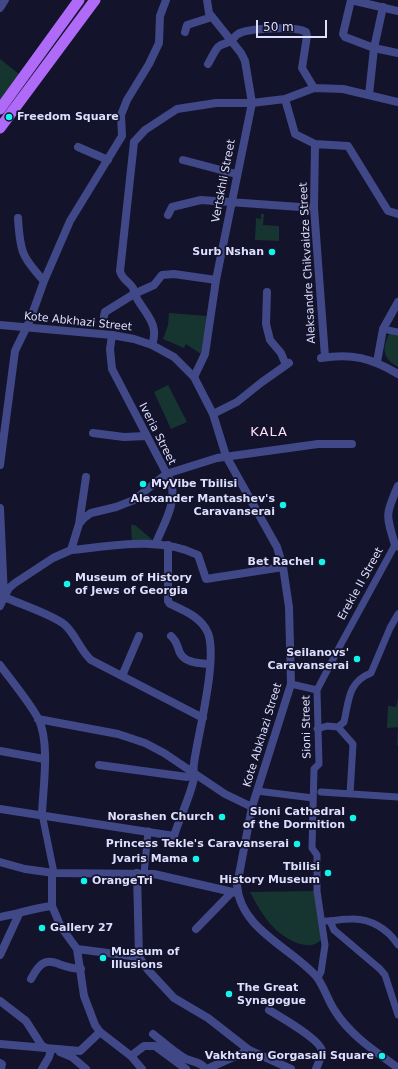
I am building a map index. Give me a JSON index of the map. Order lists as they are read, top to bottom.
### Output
{
  "streets": {
    "street": [
      "Vertskhli Street",
      "Aleksandre Chikvaidze Street",
      "Kote Abkhazi Street",
      "Iveria Street",
      "Erekle II Street",
      "Sioni Street"
    ]
  },
  "crossings": [
    ["Vertskhli Street", "Kote Abkhazi Street"],
    ["Kote Abkhazi Street", "Iveria Street"],
    ["Kote Abkhazi Street", "Sioni Street"],
    ["Erekle II Street", "Sioni Street"]
  ],
  "districts": ["KALA"],
  "places": [
    "Freedom Square",
    "Surb Nshan",
    "MyVibe Tbilisi",
    "Alexander Mantashev's Caravanserai",
    "Bet Rachel",
    "Museum of History of Jews of Georgia",
    "Seilanovs' Caravanserai",
    "Norashen Church",
    "Sioni Cathedral of the Dormition",
    "Princess Tekle's Caravanserai",
    "Jvaris Mama",
    "Tbilisi History Museum",
    "OrangeTri",
    "Gallery 27",
    "Museum of Illusions",
    "The Great Synagogue",
    "Vakhtang Gorgasali Square"
  ],
  "scale_bar": "50 m"
}
